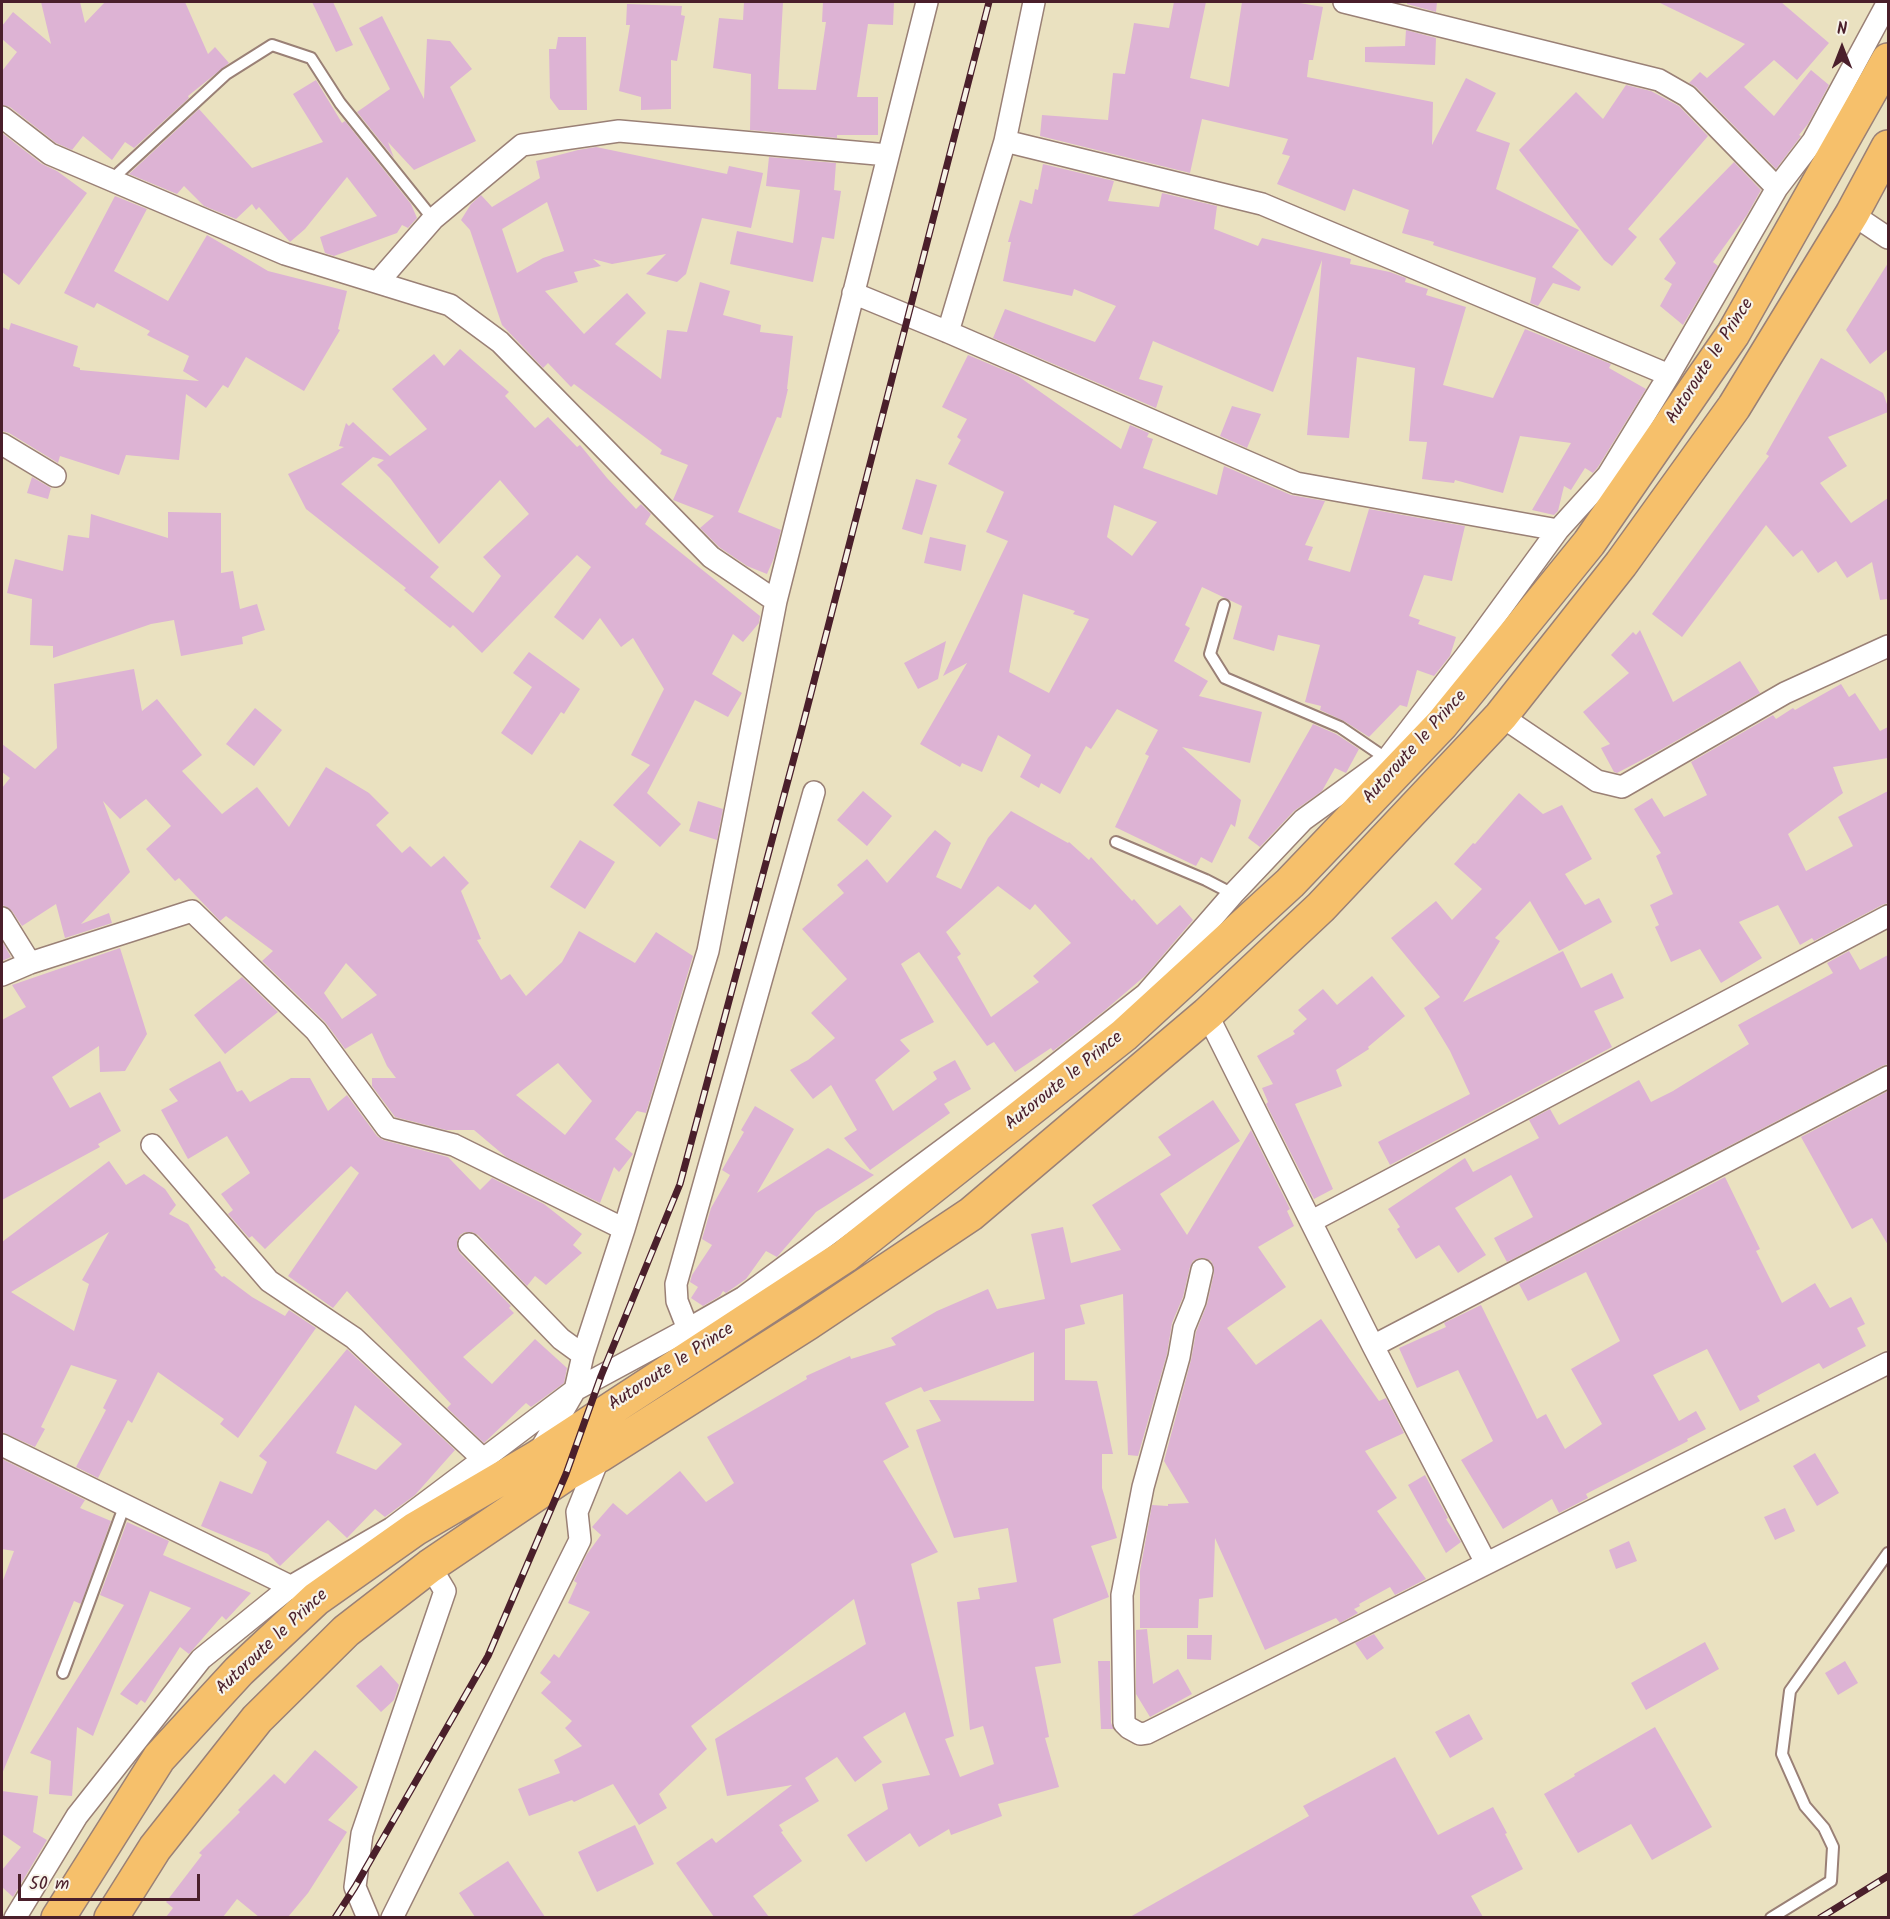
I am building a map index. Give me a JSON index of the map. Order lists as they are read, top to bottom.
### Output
{
  "streets": {
    "main road": ["Autoroute le Prince"]
  },
  "scale_bar": "50 m",
  "north": "top"
}
